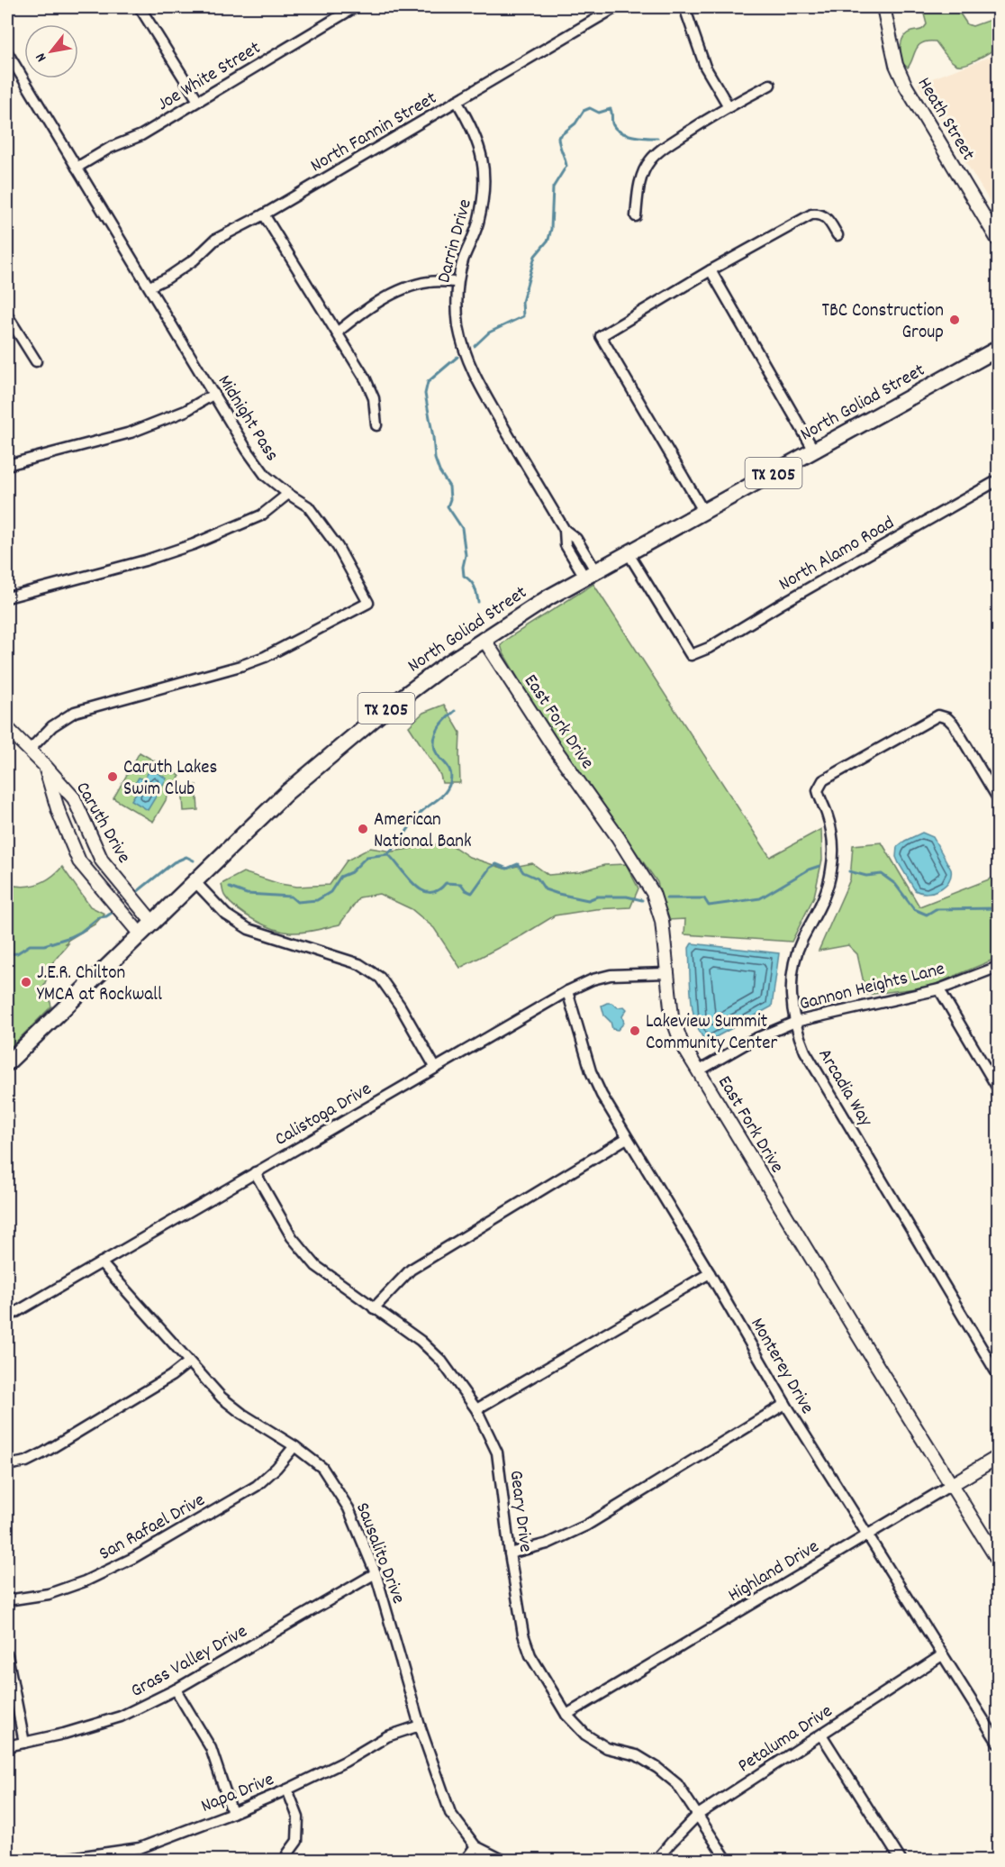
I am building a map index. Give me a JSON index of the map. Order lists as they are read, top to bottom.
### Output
{
  "streets": {
    "main road": ["North Goliad Street", "TX 205"],
    "street": [
      "Joe White Street",
      "Heath Street",
      "North Fannin Street",
      "Darrin Drive",
      "Midnight Pass",
      "North Alamo Road",
      "East Fork Drive",
      "Caruth Drive",
      "Gannon Heights Lane",
      "Arcadia Way",
      "Calistoga Drive",
      "Monterey Drive",
      "Geary Drive",
      "San Rafael Drive",
      "Sausalito Drive",
      "Highland Drive",
      "Grass Valley Drive",
      "Petaluma Drive",
      "Napa Drive"
    ]
  },
  "crossings": [
    ["Joe White Street", "Midnight Pass"],
    ["North Fannin Street", "Darrin Drive"],
    ["North Fannin Street", "Midnight Pass"],
    ["Darrin Drive", "North Goliad Street"],
    ["North Goliad Street", "North Alamo Road"],
    ["North Goliad Street", "East Fork Drive"],
    ["North Goliad Street", "Caruth Drive"],
    ["Midnight Pass", "Caruth Drive"],
    ["East Fork Drive", "Gannon Heights Lane"],
    ["East Fork Drive", "Calistoga Drive"],
    ["East Fork Drive", "Highland Drive"],
    ["Gannon Heights Lane", "Arcadia Way"],
    ["Calistoga Drive", "Monterey Drive"],
    ["Calistoga Drive", "Geary Drive"],
    ["Calistoga Drive", "Sausalito Drive"],
    ["Monterey Drive", "Highland Drive"],
    ["Monterey Drive", "Petaluma Drive"],
    ["Geary Drive", "Highland Drive"],
    ["Geary Drive", "Petaluma Drive"],
    ["San Rafael Drive", "Sausalito Drive"],
    ["Sausalito Drive", "Grass Valley Drive"],
    ["Sausalito Drive", "Napa Drive"]
  ],
  "places": [
    "TBC Construction Group",
    "Caruth Lakes Swim Club",
    "American National Bank",
    "J.E.R. Chilton YMCA at Rockwall",
    "Lakeview Summit Community Center"
  ],
  "north": "bottom left"
}
